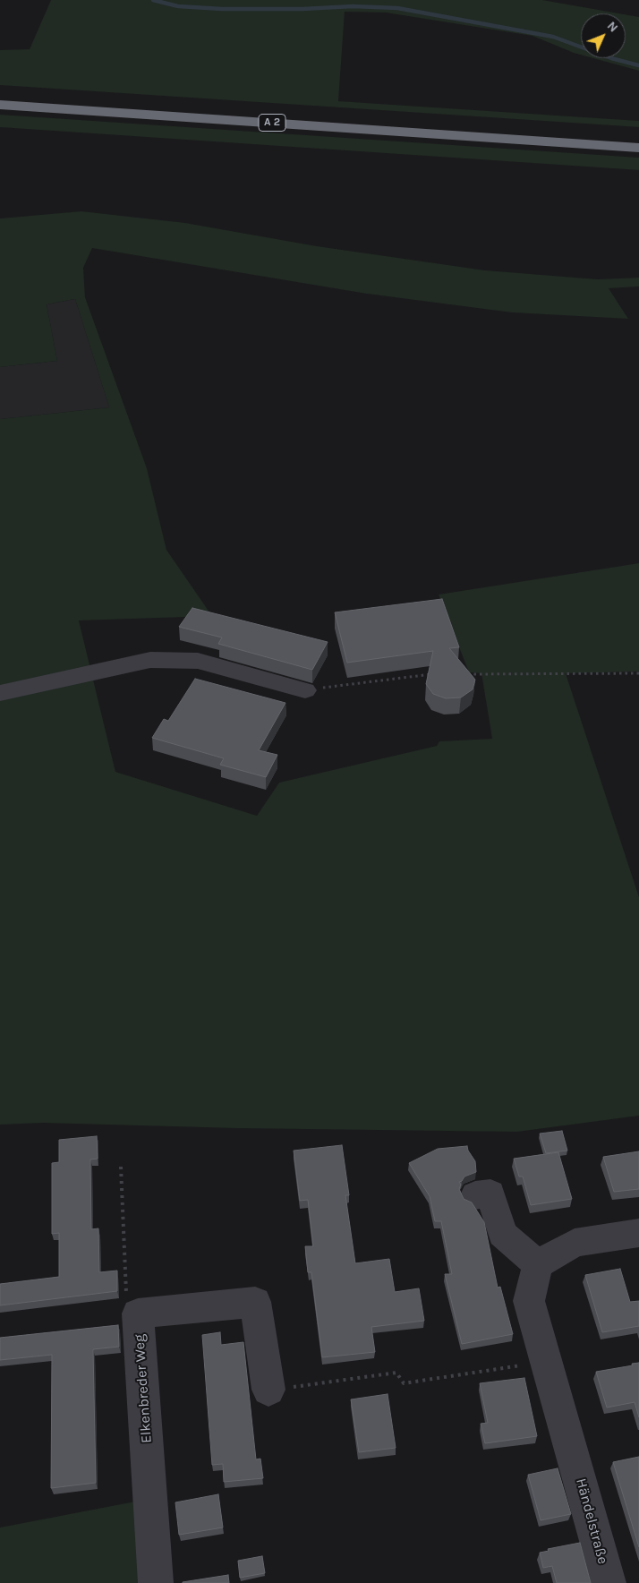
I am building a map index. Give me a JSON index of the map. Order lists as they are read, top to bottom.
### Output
{
  "streets": {
    "highway": ["A 2"],
    "street": ["Elkenbreder Weg", "Händelstraße"]
  },
  "north": "top right"
}
